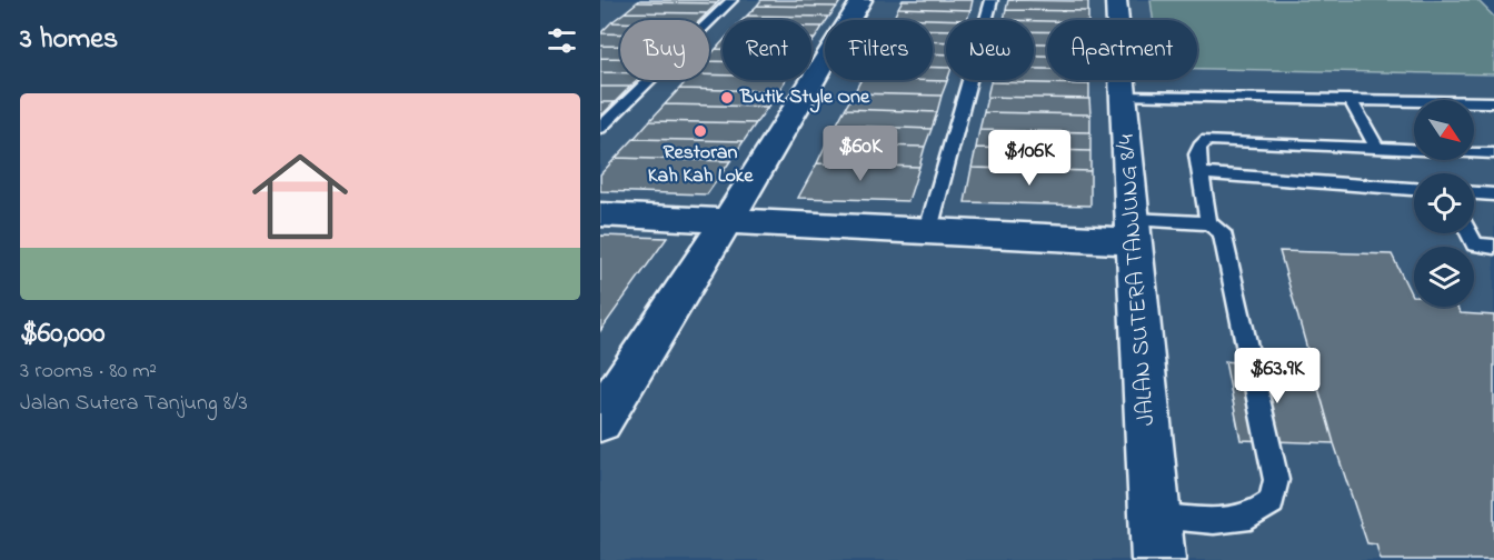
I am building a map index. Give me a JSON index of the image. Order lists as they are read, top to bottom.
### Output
{
  "streets": {
    "street": ["JALAN SUTERA TANJUNG 8/4"]
  },
  "places": ["Butik Style One", "Restoran Kah Kah Loke"],
  "north": "bottom right",
  "page": {
    "heading": "3 homes",
    "chip": [
      "Buy",
      "Rent",
      "Filters",
      "New",
      "Apartment"
    ],
    "list": [
      {
        "name": "$60,000",
        "note": "3 rooms · 80 m² · Jalan Sutera Tanjung 8/3"
      }
    ],
    "price": ["$60K", "$106K", "$63.9K"]
  }
}
